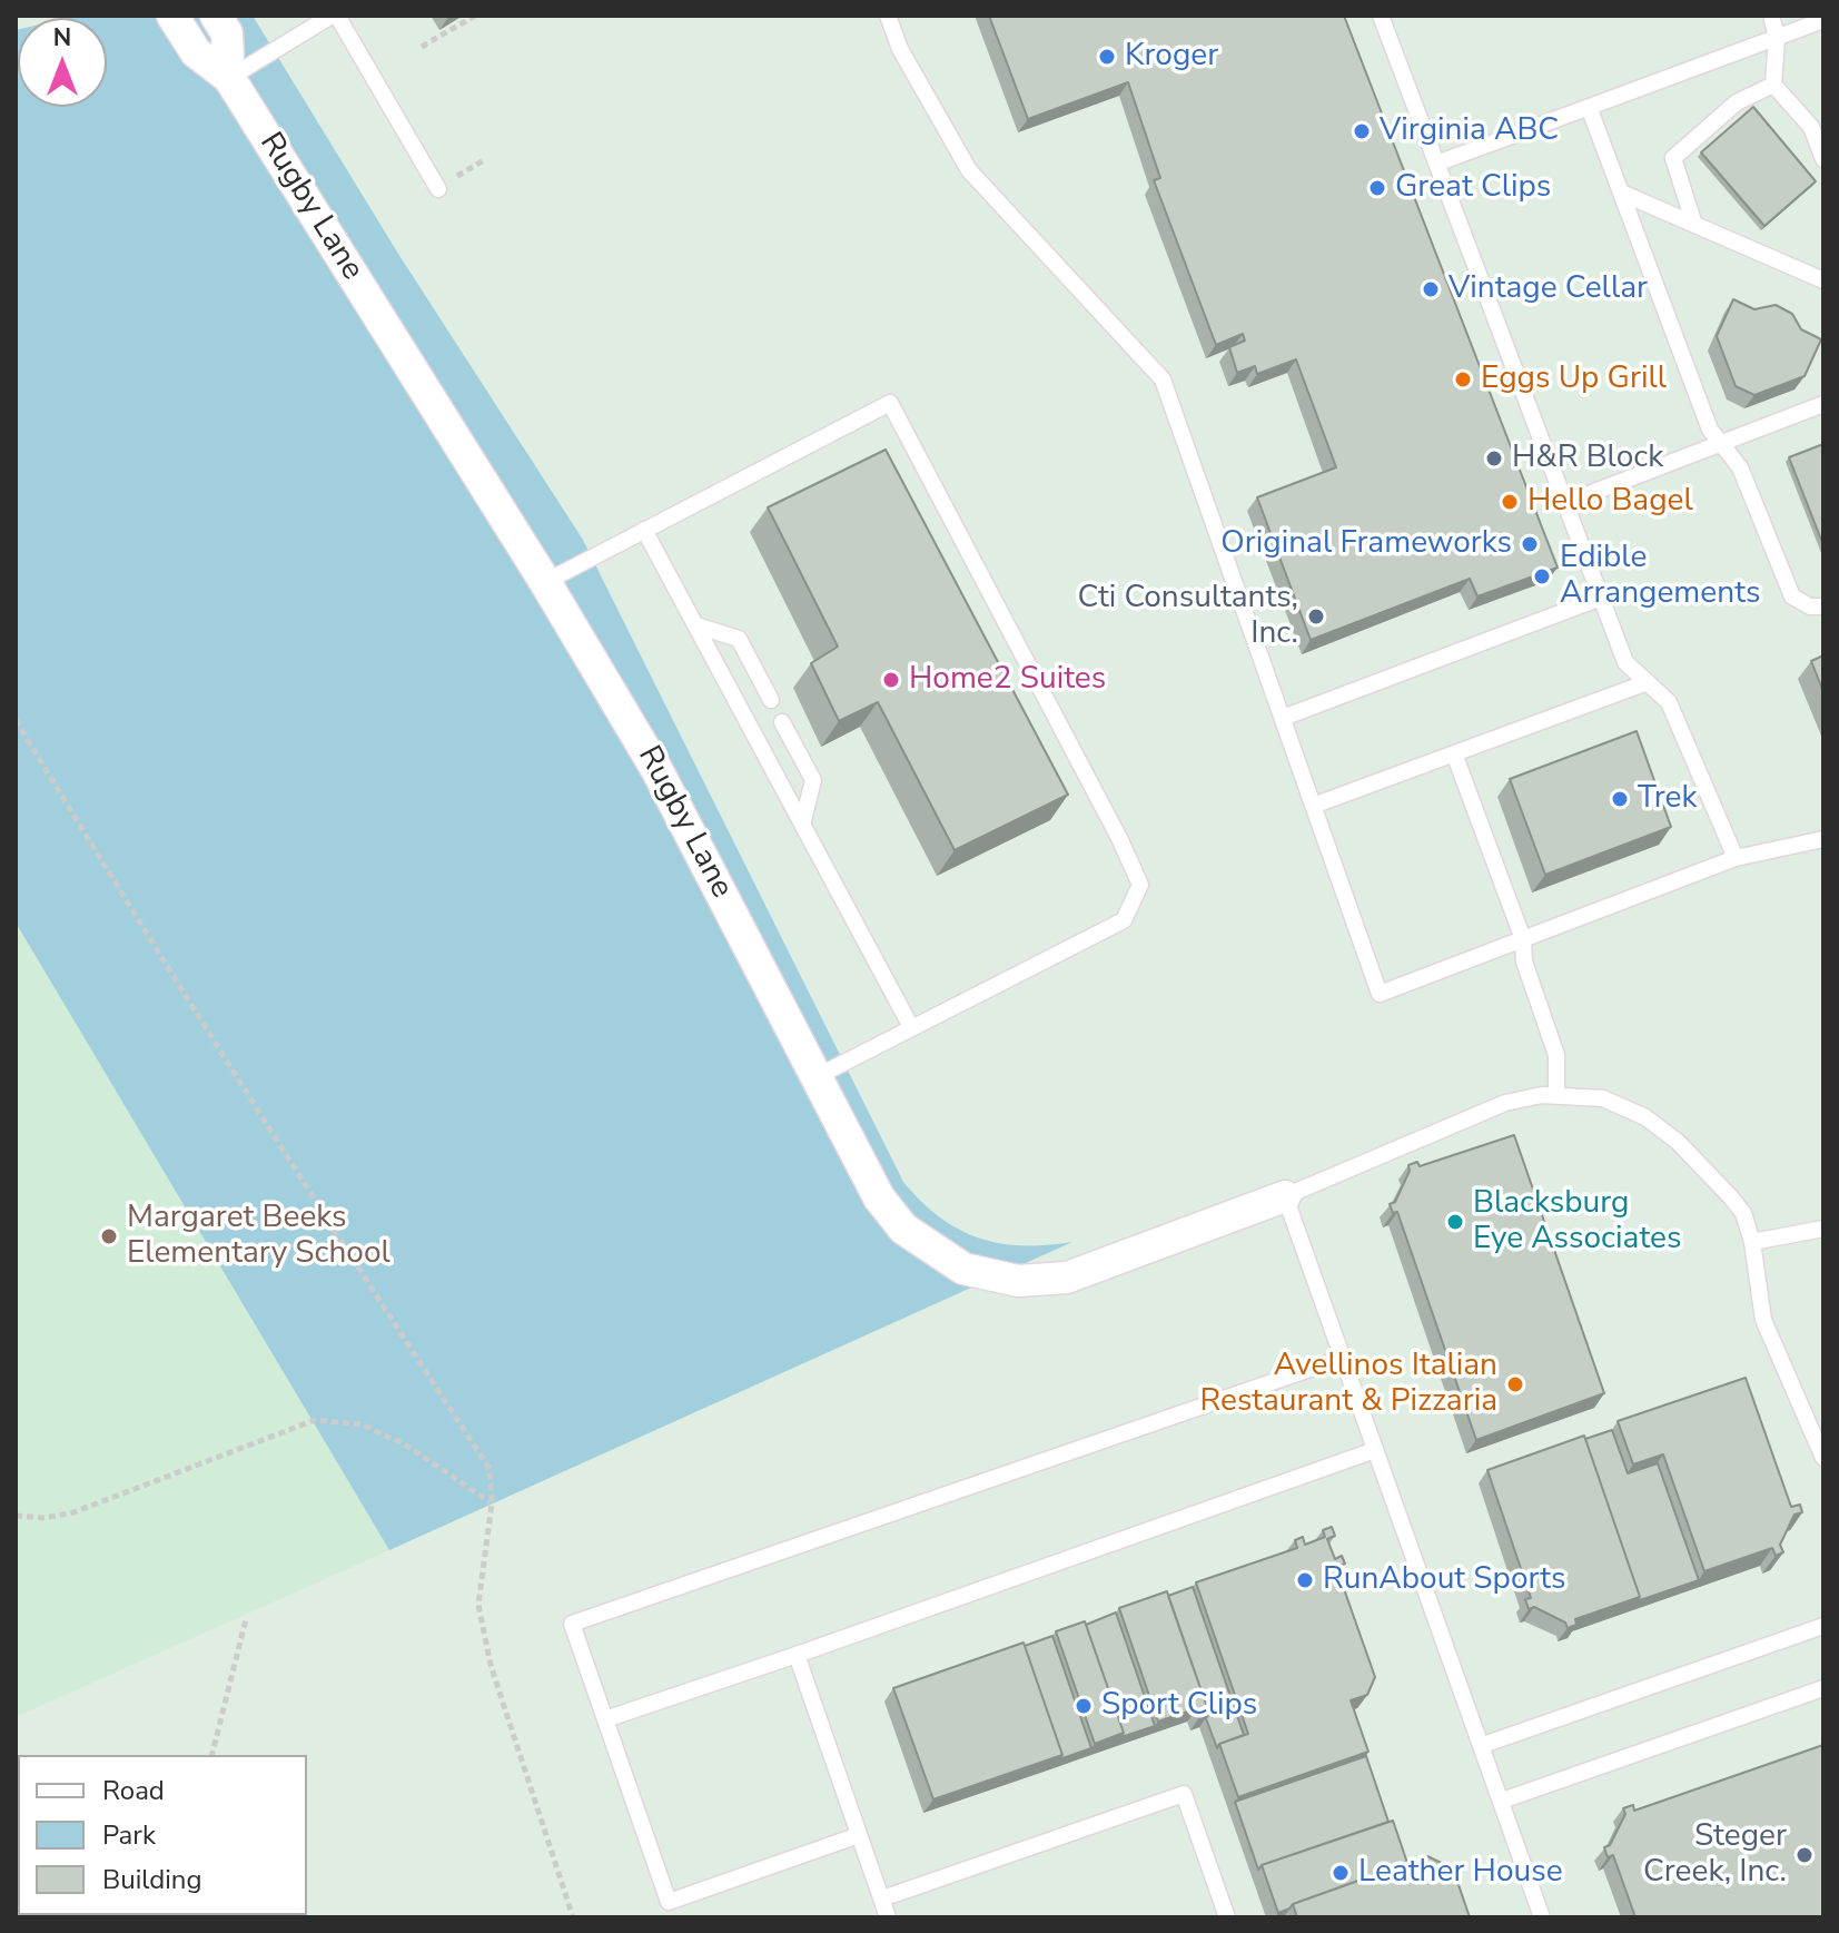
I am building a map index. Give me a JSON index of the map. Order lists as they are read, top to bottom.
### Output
{
  "streets": {
    "street": ["Rugby Lane"]
  },
  "places": [
    "Kroger",
    "Virginia ABC",
    "Great Clips",
    "Vintage Cellar",
    "Eggs Up Grill",
    "H&R Block",
    "Hello Bagel",
    "Original Frameworks",
    "Edible Arrangements",
    "Cti Consultants, Inc.",
    "Home2 Suites",
    "Trek",
    "Blacksburg Eye Associates",
    "Margaret Beeks Elementary School",
    "Avellinos Italian Restaurant & Pizzaria",
    "RunAbout Sports",
    "Sport Clips",
    "Steger Creek, Inc.",
    "Leather House"
  ],
  "legend": ["Road", "Park", "Building"],
  "north": "top"
}
